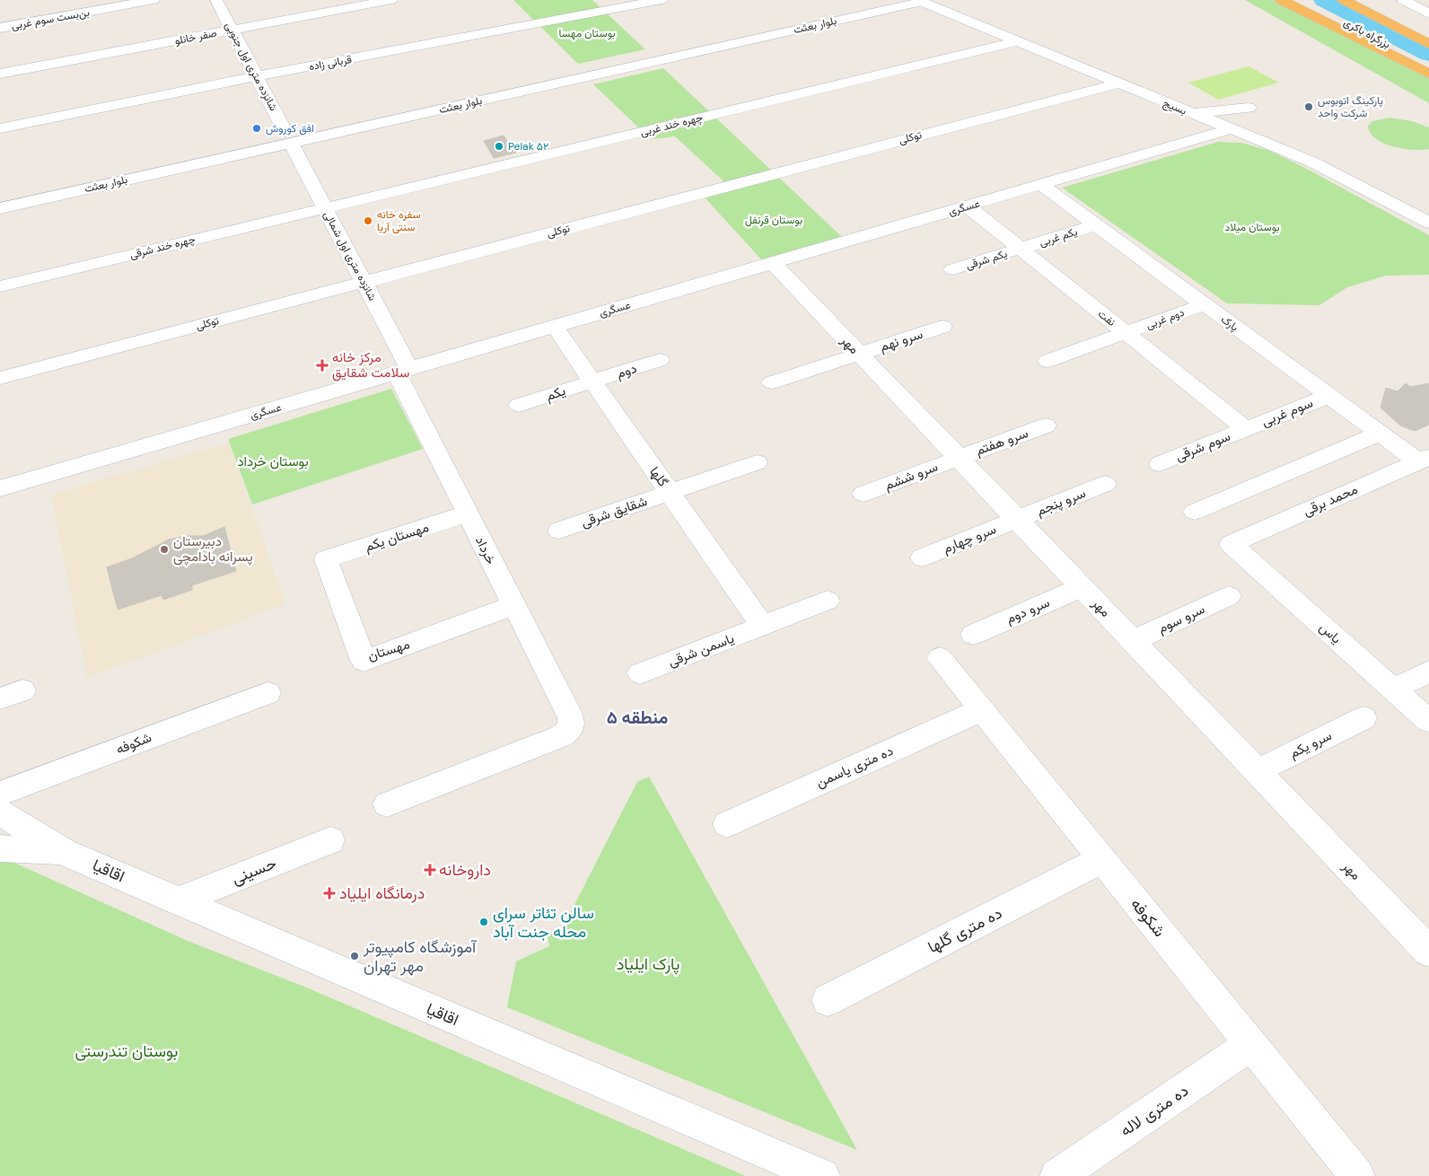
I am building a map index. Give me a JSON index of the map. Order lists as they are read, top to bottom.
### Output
{
  "streets": {
    "highway": ["بزرگراه باکری"],
    "street": [
      "بن‌بست سوم غربی",
      "بلوار بعثت",
      "صفر خانلو",
      "قربانی زاده",
      "شانزده متری اول جنوبی",
      "بسیج",
      "چهره خند غربی",
      "توکلی",
      "عسگری",
      "یکم غربی",
      "چهره خند شرقی",
      "شانزده متری اول شمالی",
      "یکم شرقی",
      "نفت",
      "دوم غربی",
      "پارک",
      "سرو نهم",
      "مهر",
      "دوم",
      "یکم",
      "سوم غربی",
      "سرو هفتم",
      "سوم شرقی",
      "سرو ششم",
      "گلها",
      "محمد برقی",
      "سرو پنجم",
      "شقایق شرقی",
      "مهستان یکم",
      "سرو چهارم",
      "خرداد",
      "سرو دوم",
      "سرو سوم",
      "یاس",
      "مهستان",
      "یاسمن شرقی",
      "شکوفه",
      "سرو یکم",
      "ده متری یاسمن",
      "اقاقیا",
      "حسینی",
      "ده متری گلها",
      "ده متری لاله"
    ]
  },
  "crossings": [
    ["بلوار بعثت", "شانزده متری اول جنوبی"],
    ["بلوار بعثت", "بسیج"],
    ["بلوار بعثت", "شانزده متری اول شمالی"],
    ["صفر خانلو", "شانزده متری اول جنوبی"],
    ["قربانی زاده", "شانزده متری اول جنوبی"],
    ["شانزده متری اول جنوبی", "شانزده متری اول شمالی"],
    ["بسیج", "چهره خند غربی"],
    ["بسیج", "توکلی"],
    ["بسیج", "عسگری"],
    ["چهره خند غربی", "چهره خند شرقی"],
    ["چهره خند غربی", "شانزده متری اول شمالی"],
    ["توکلی", "شانزده متری اول شمالی"],
    ["عسگری", "شانزده متری اول شمالی"],
    ["عسگری", "نفت"],
    ["عسگری", "پارک"],
    ["عسگری", "مهر"],
    ["عسگری", "گلها"],
    ["عسگری", "خرداد"],
    ["یکم غربی", "یکم شرقی"],
    ["یکم غربی", "نفت"],
    ["یکم غربی", "پارک"],
    ["چهره خند شرقی", "شانزده متری اول شمالی"],
    ["شانزده متری اول شمالی", "خرداد"],
    ["یکم شرقی", "نفت"],
    ["نفت", "دوم غربی"],
    ["نفت", "سوم غربی"],
    ["نفت", "سوم شرقی"],
    ["دوم غربی", "پارک"],
    ["پارک", "سوم غربی"],
    ["پارک", "محمد برقی"],
    ["سرو نهم", "مهر"],
    ["مهر", "سرو هفتم"],
    ["مهر", "سرو ششم"],
    ["مهر", "سرو پنجم"],
    ["مهر", "سرو چهارم"],
    ["مهر", "سرو دوم"],
    ["مهر", "سرو سوم"],
    ["مهر", "سرو یکم"],
    ["دوم", "یکم"],
    ["دوم", "گلها"],
    ["یکم", "گلها"],
    ["سوم غربی", "سوم شرقی"],
    ["سرو هفتم", "سرو ششم"],
    ["گلها", "شقایق شرقی"],
    ["گلها", "یاسمن شرقی"],
    ["محمد برقی", "یاس"],
    ["سرو پنجم", "سرو چهارم"],
    ["مهستان یکم", "خرداد"],
    ["مهستان یکم", "مهستان"],
    ["خرداد", "مهستان"],
    ["شکوفه", "ده متری یاسمن"],
    ["شکوفه", "ده متری گلها"],
    ["شکوفه", "ده متری لاله"],
    ["اقاقیا", "حسینی"]
  ],
  "districts": ["منطقه ۵"],
  "parks": [
    "بوستان مهسا",
    "بوستان قرنفل",
    "بوستان میلاد",
    "بوستان خرداد",
    "پارک ایلیاد",
    "بوستان تندرستی"
  ],
  "places": {
    "other": [
      "پارکینگ اتوبوس شرکت واحد",
      "افق کوروش",
      "Pelak ۵۲",
      "سفره خانه سنتی آریا",
      "دبیرستان پسرانه بادامچی",
      "سالن تئاتر سرای محله جنت آباد",
      "آموزشگاه کامپیوتر مهر تهران"
    ],
    "health": ["مرکز خانه سلامت شقایق", "داروخانه", "درمانگاه ایلیاد"]
  }
}
